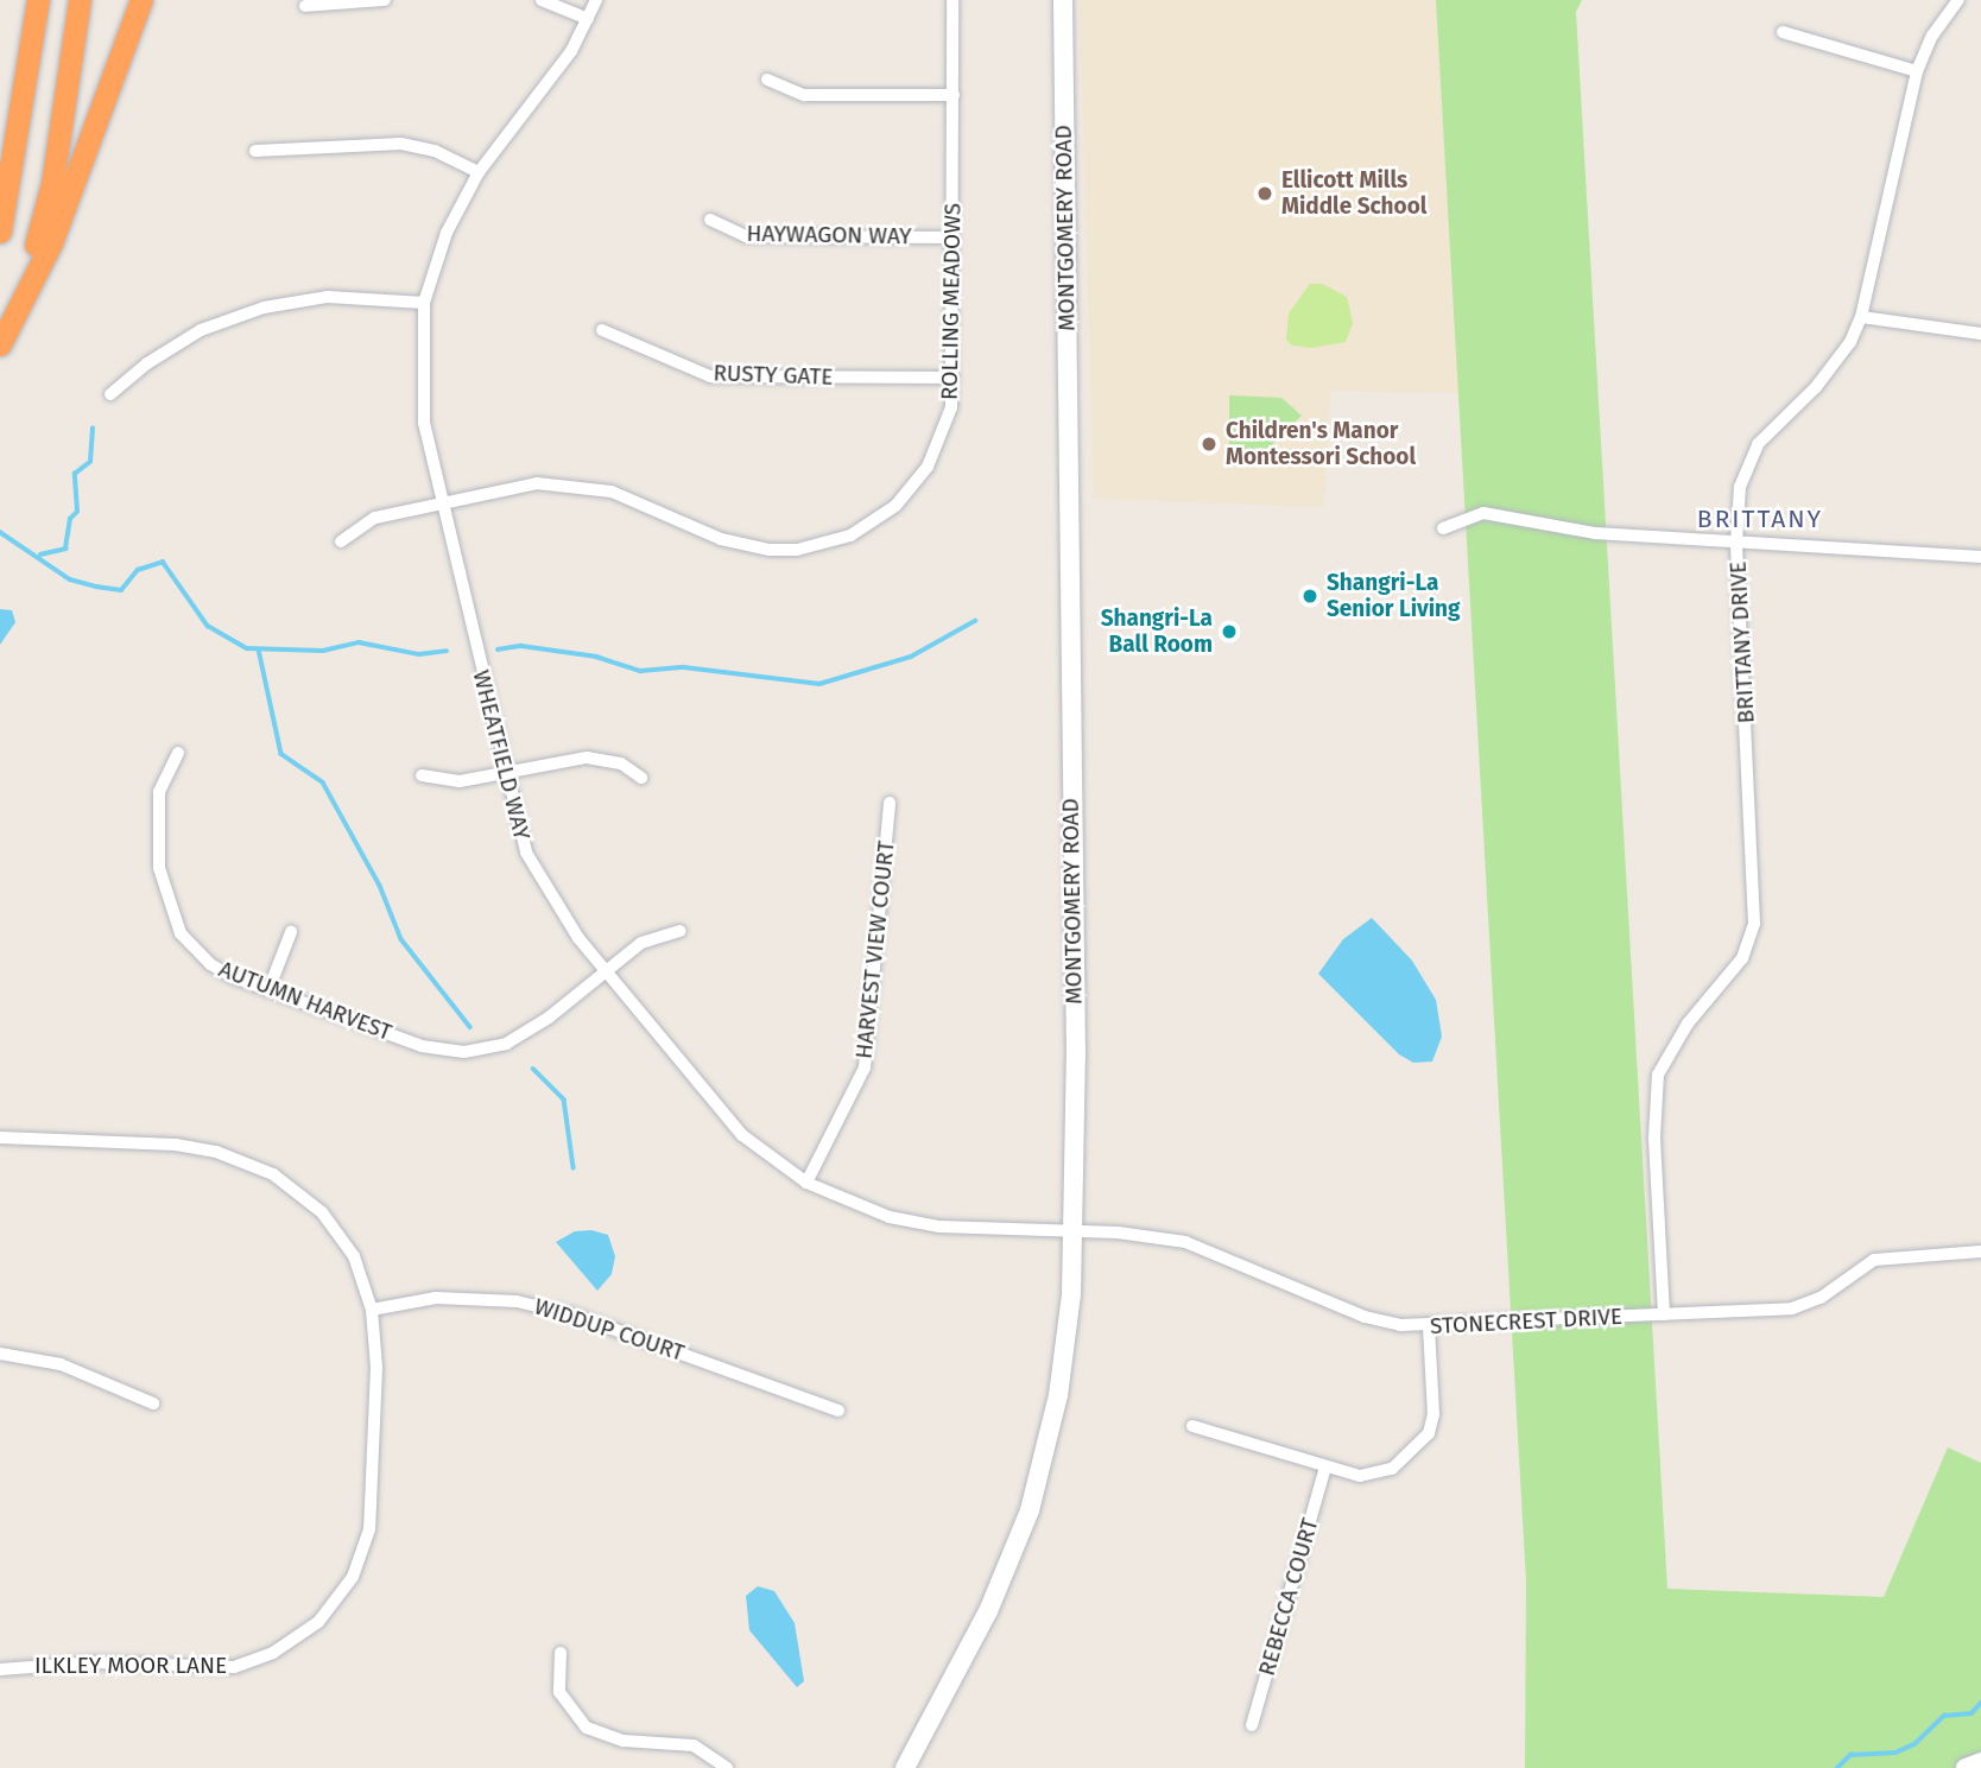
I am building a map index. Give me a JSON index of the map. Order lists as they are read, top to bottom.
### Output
{
  "streets": {
    "main road": ["MONTGOMERY ROAD"],
    "street": [
      "HAYWAGON WAY",
      "ROLLING MEADOWS",
      "RUSTY GATE",
      "BRITTANY DRIVE",
      "WHEATFIELD WAY",
      "HARVEST VIEW COURT",
      "AUTUMN HARVEST",
      "STONECREST DRIVE",
      "WIDDUP COURT",
      "REBECCA COURT",
      "ILKLEY MOOR LANE"
    ]
  },
  "crossings": [
    ["MONTGOMERY ROAD", "WHEATFIELD WAY"],
    ["MONTGOMERY ROAD", "STONECREST DRIVE"],
    ["HAYWAGON WAY", "ROLLING MEADOWS"],
    ["ROLLING MEADOWS", "RUSTY GATE"],
    ["ROLLING MEADOWS", "WHEATFIELD WAY"],
    ["BRITTANY DRIVE", "STONECREST DRIVE"],
    ["WHEATFIELD WAY", "HARVEST VIEW COURT"],
    ["WHEATFIELD WAY", "AUTUMN HARVEST"],
    ["WHEATFIELD WAY", "STONECREST DRIVE"],
    ["WIDDUP COURT", "ILKLEY MOOR LANE"]
  ],
  "districts": ["BRITTANY"],
  "places": [
    "Ellicott Mills Middle School",
    "Children's Manor Montessori School",
    "Shangri-La Senior Living",
    "Shangri-La Ball Room"
  ]
}
